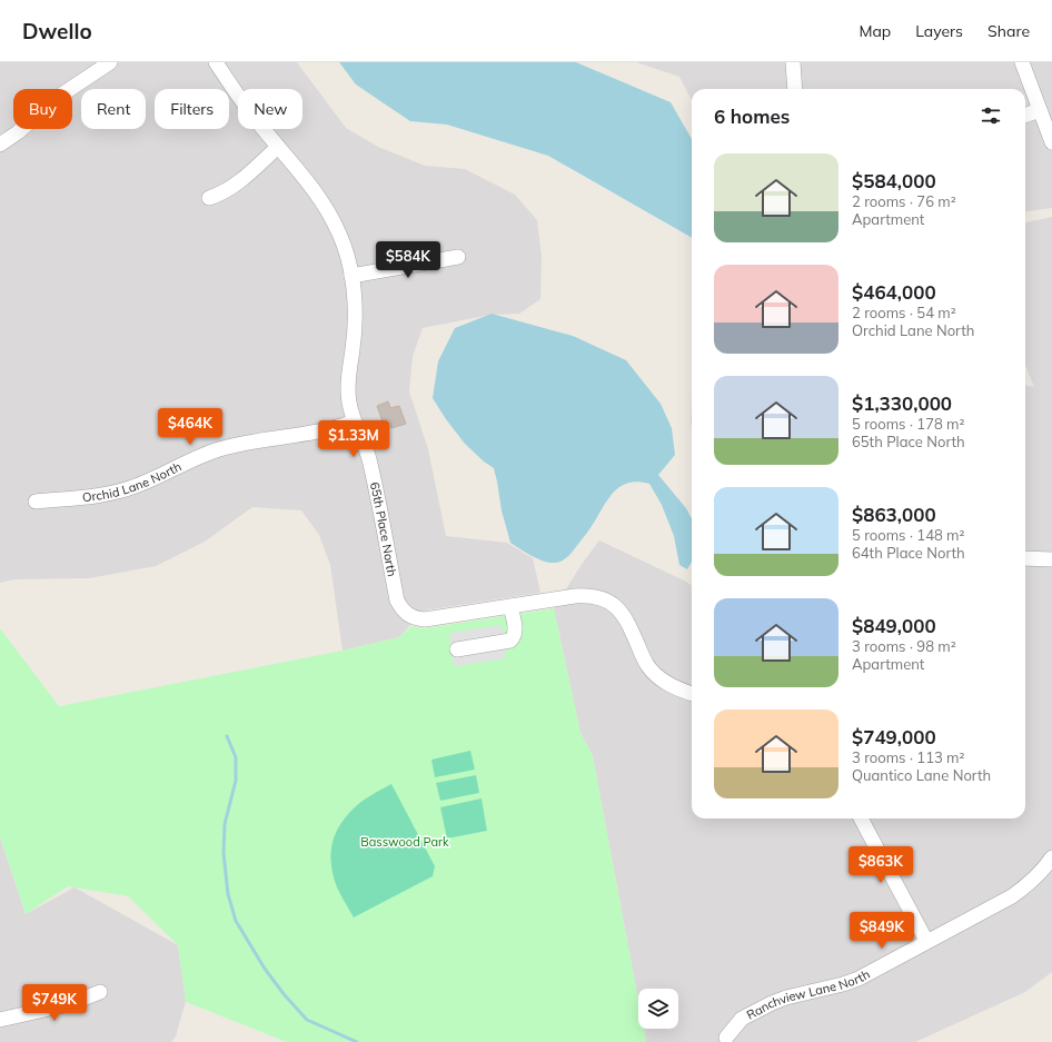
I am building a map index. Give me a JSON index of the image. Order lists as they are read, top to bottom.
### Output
{
  "streets": {
    "street": ["Orchid Lane North", "65th Place North", "Ranchview Lane North"]
  },
  "crossings": [
    ["Orchid Lane North", "65th Place North"]
  ],
  "parks": ["Basswood Park"],
  "page": {
    "header": "Dwello",
    "nav": ["Map", "Layers", "Share"],
    "chip": [
      "Buy",
      "Rent",
      "Filters",
      "New"
    ],
    "heading": "6 homes",
    "list": [
      {
        "name": "$584,000",
        "note": "2 rooms · 76 m² · Apartment"
      },
      {
        "name": "$464,000",
        "note": "2 rooms · 54 m² · Orchid Lane North"
      },
      {
        "name": "$1,330,000",
        "note": "5 rooms · 178 m² · 65th Place North"
      },
      {
        "name": "$863,000",
        "note": "5 rooms · 148 m² · 64th Place North"
      },
      {
        "name": "$849,000",
        "note": "3 rooms · 98 m² · Apartment"
      },
      {
        "name": "$749,000",
        "note": "3 rooms · 113 m² · Quantico Lane North"
      }
    ],
    "price": [
      "$584K",
      "$464K",
      "$1.33M",
      "$863K",
      "$849K",
      "$749K"
    ]
  }
}
